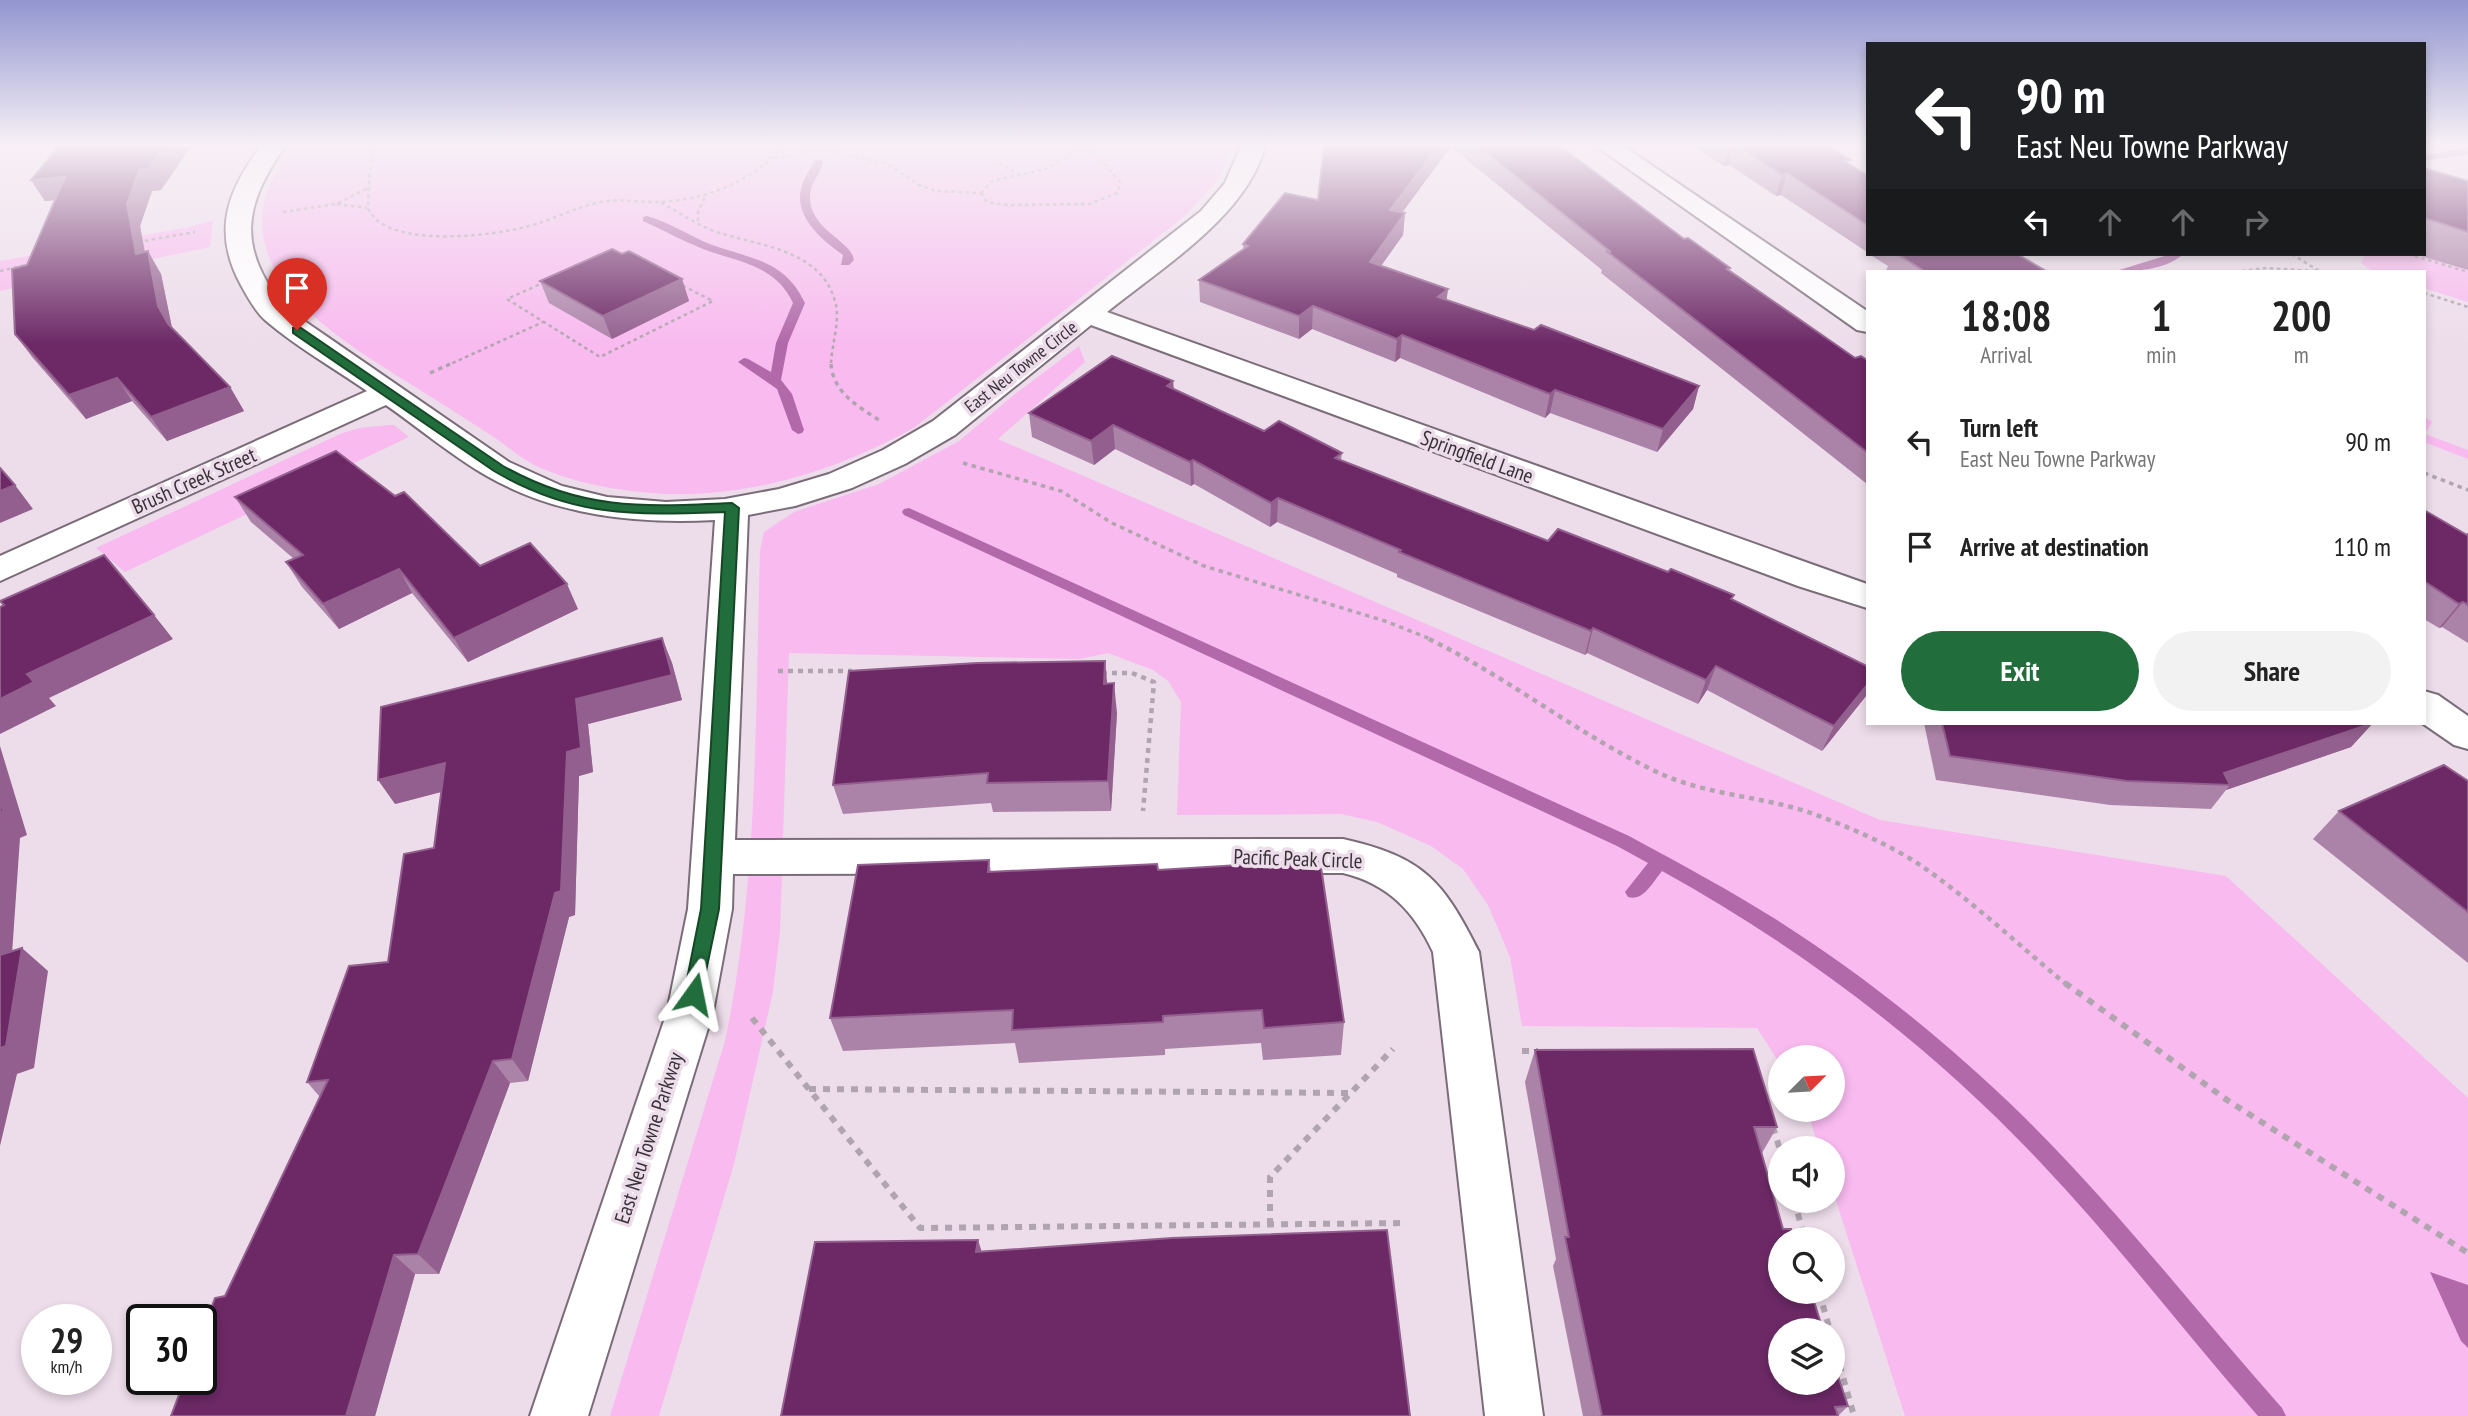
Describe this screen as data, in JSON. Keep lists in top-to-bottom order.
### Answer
{
  "streets": {
    "street": [
      "East Neu Towne Circle",
      "Springfield Lane",
      "Brush Creek Street",
      "Pacific Peak Circle",
      "East Neu Towne Parkway"
    ]
  },
  "crossings": [
    ["East Neu Towne Circle", "Springfield Lane"],
    ["East Neu Towne Circle", "East Neu Towne Parkway"],
    ["Pacific Peak Circle", "East Neu Towne Parkway"]
  ],
  "north": "top right",
  "page": {
    "turn": ["90 m", "East Neu Towne Parkway"],
    "eta": [
      "18:08",
      "Arrival",
      "1",
      "min",
      "200",
      "m"
    ],
    "list": [
      {
        "name": "Turn left",
        "note": "East Neu Towne Parkway",
        "value": "90 m"
      },
      {
        "name": "Arrive at destination",
        "value": "110 m"
      }
    ],
    "buttons": ["Exit", "Share"],
    "speed": "29 km/h",
    "limit": "30"
  }
}
